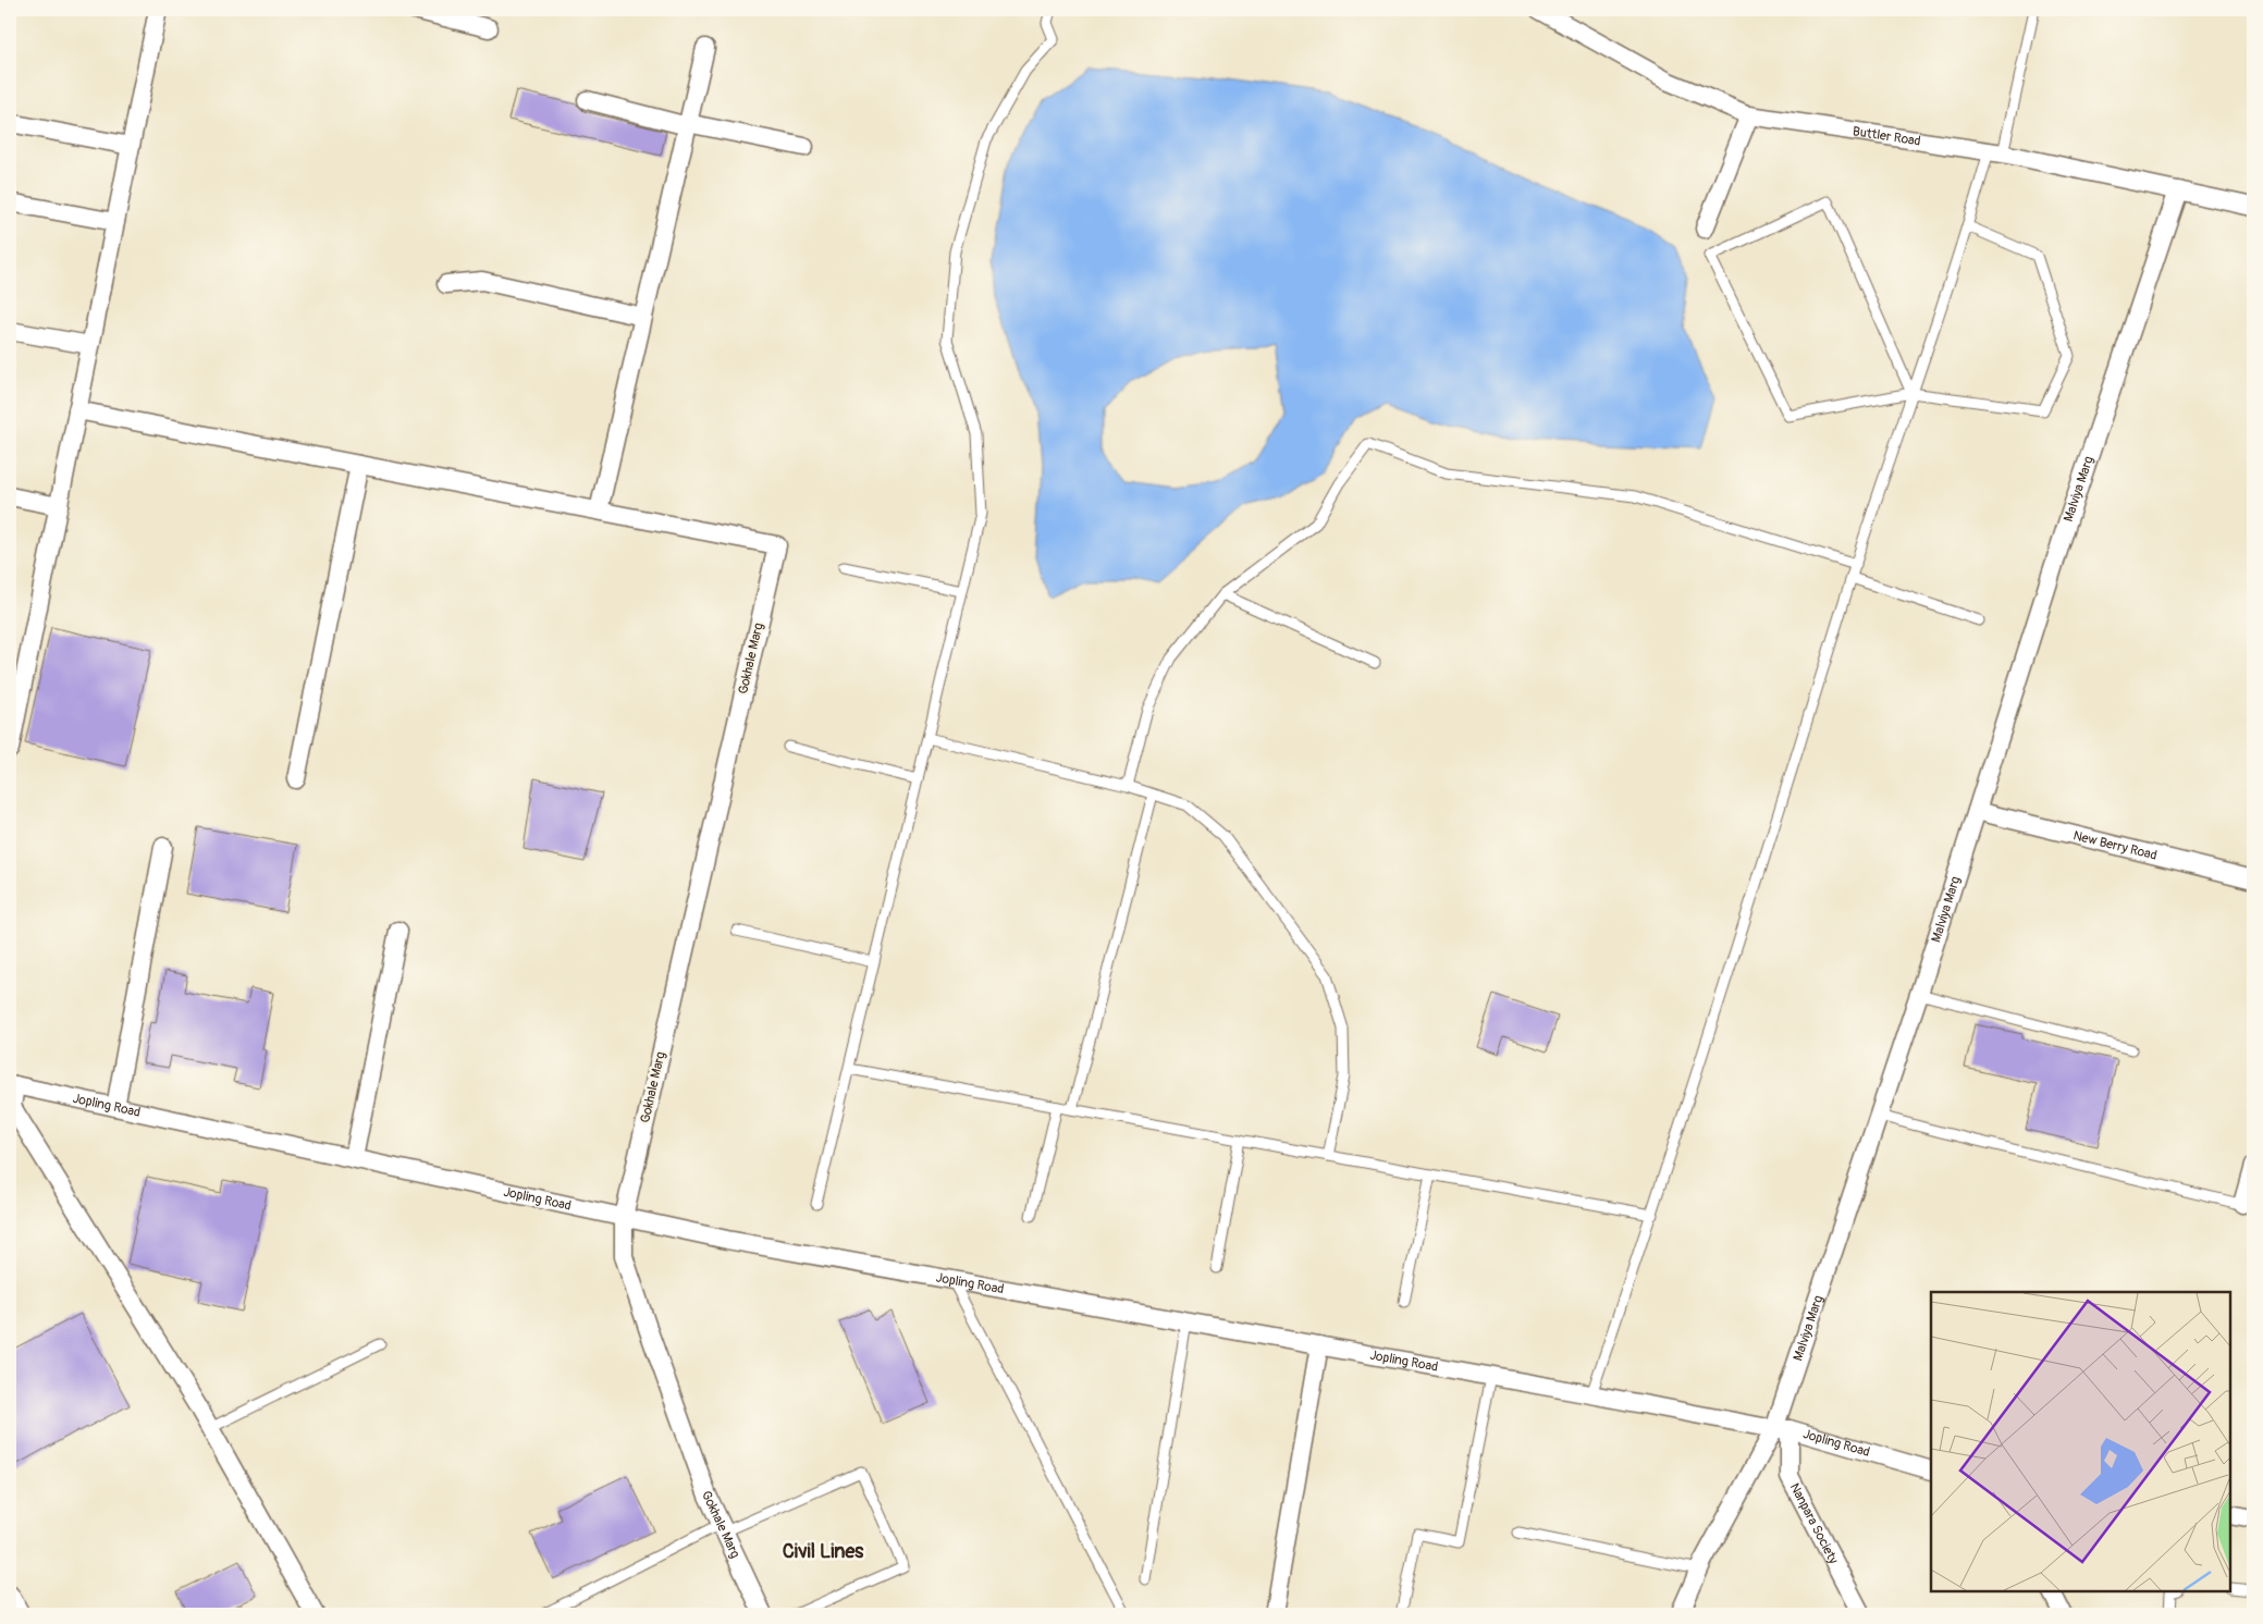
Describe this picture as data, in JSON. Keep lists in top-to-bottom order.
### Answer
{
  "streets": {
    "street": [
      "Buttler Road",
      "Malviya Marg",
      "Gokhale Marg",
      "New Berry Road",
      "Jopling Road",
      "Nanpara Society"
    ]
  },
  "crossings": [
    ["Buttler Road", "Malviya Marg"],
    ["Malviya Marg", "New Berry Road"],
    ["Malviya Marg", "Jopling Road"],
    ["Malviya Marg", "Nanpara Society"],
    ["Gokhale Marg", "Jopling Road"],
    ["Jopling Road", "Nanpara Society"]
  ],
  "districts": ["Civil Lines"]
}
